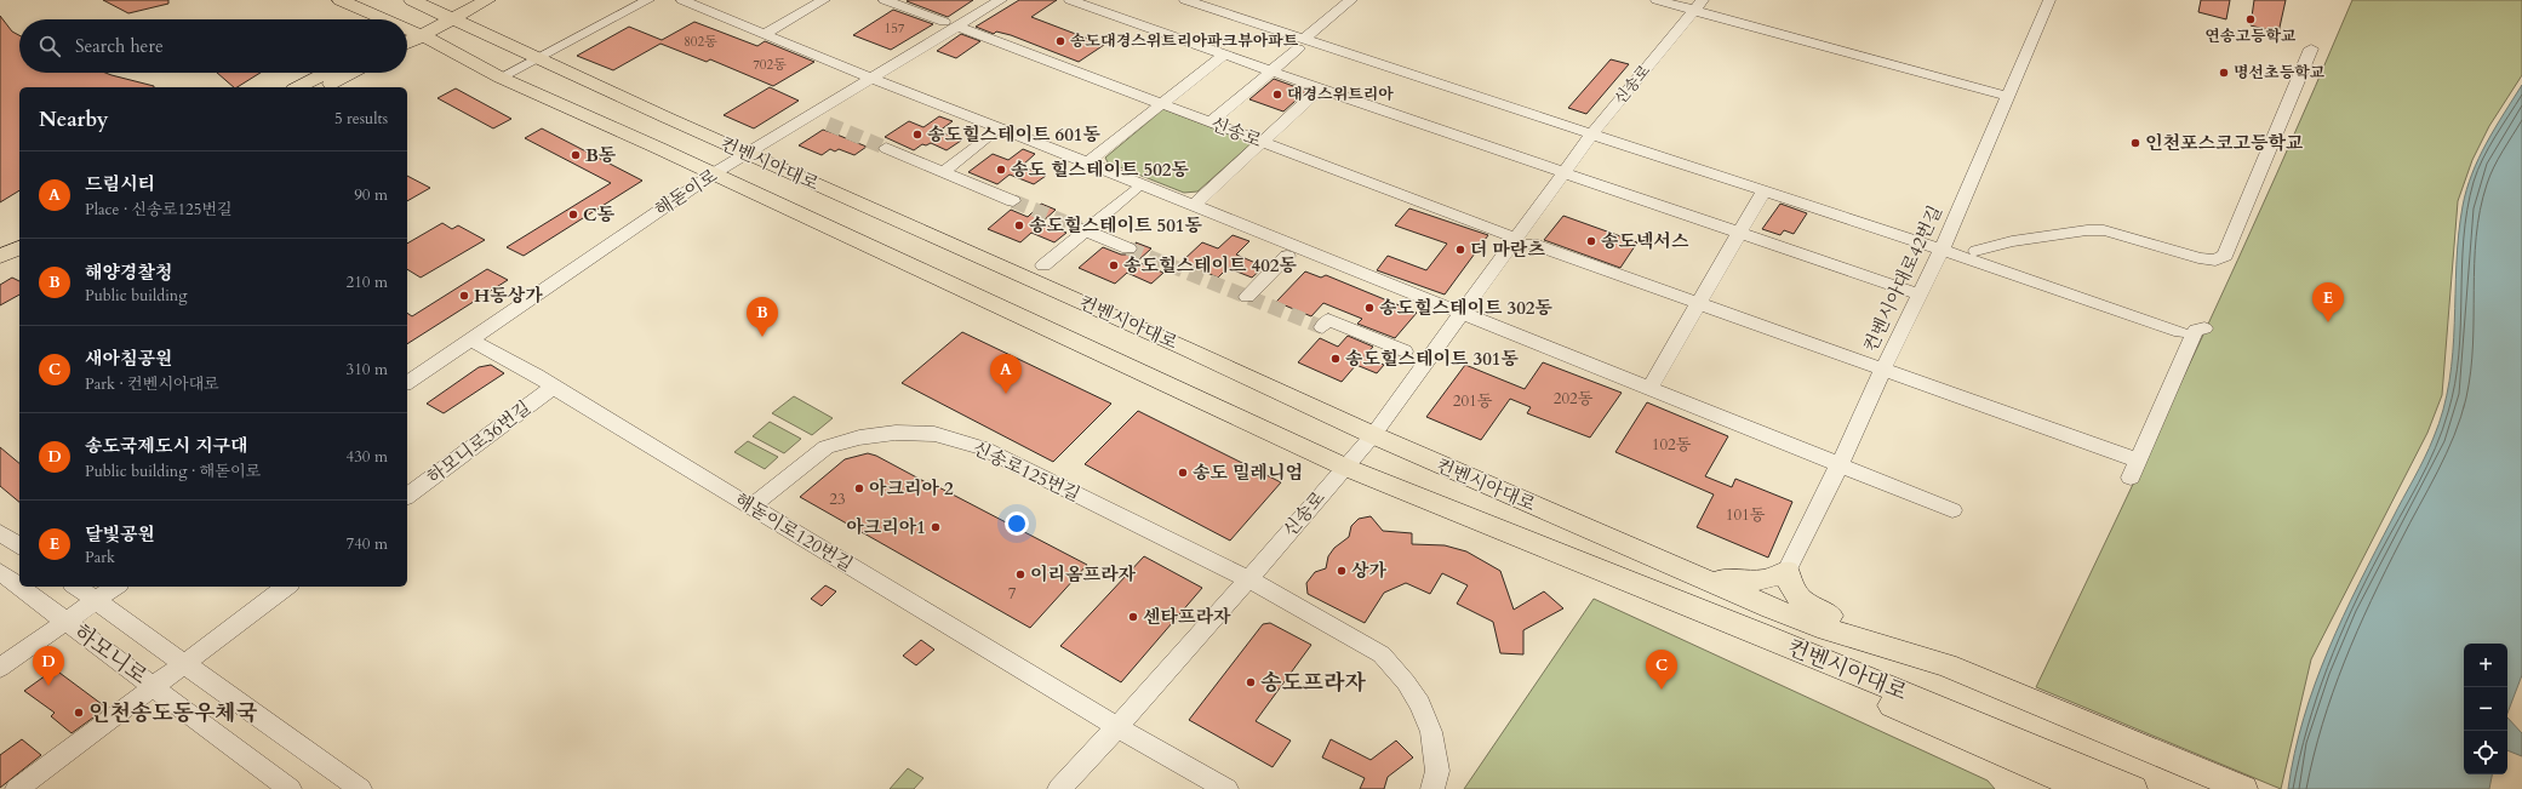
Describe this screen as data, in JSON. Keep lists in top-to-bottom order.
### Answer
{
  "streets": {
    "main road": ["컨벤시아대로"],
    "street": [
      "신송로",
      "해돋이로",
      "컨벤시아대로42번길",
      "하모니로36번길",
      "신송로125번길",
      "해돋이로120번길",
      "하모니로"
    ]
  },
  "crossings": [
    ["신송로", "컨벤시아대로"],
    ["신송로", "해돋이로"],
    ["신송로", "신송로125번길"],
    ["신송로", "해돋이로120번길"],
    ["컨벤시아대로", "해돋이로"],
    ["해돋이로", "해돋이로120번길"],
    ["하모니로36번길", "해돋이로120번길"],
    ["신송로125번길", "해돋이로120번길"]
  ],
  "places": [
    "연송고등학교",
    "송도대경스위트리아파크뷰아파트",
    "명선초등학교",
    "대경스위트리아",
    "송도힐스테이트 601동",
    "인천포스코고등학교",
    "B동",
    "송도 힐스테이트 502동",
    "C동",
    "송도힐스테이트 501동",
    "송도넥서스",
    "더 마란츠",
    "송도힐스테이트 402동",
    "H동상가",
    "송도힐스테이트 302동",
    "송도힐스테이트 301동",
    "송도 밀레니엄",
    "아크리아 2",
    "아크리아1",
    "상가",
    "이리옴프라자",
    "센타프라자",
    "송도프라자",
    "인천송도동우체국"
  ],
  "house_numbers": [
    "157",
    "802동",
    "702동",
    "202동",
    "201동",
    "102동",
    "23",
    "101동",
    "7"
  ],
  "page": {
    "search": "Search here",
    "heading": ["Nearby", "5 results"],
    "list": [
      {
        "mark": "A",
        "name": "드림시티",
        "note": "Place · 신송로125번길",
        "value": "90 m"
      },
      {
        "mark": "B",
        "name": "해양경찰청",
        "note": "Public building",
        "value": "210 m"
      },
      {
        "mark": "C",
        "name": "새아침공원",
        "note": "Park · 컨벤시아대로",
        "value": "310 m"
      },
      {
        "mark": "D",
        "name": "송도국제도시 지구대",
        "note": "Public building · 해돋이로",
        "value": "430 m"
      },
      {
        "mark": "E",
        "name": "달빛공원",
        "note": "Park",
        "value": "740 m"
      }
    ],
    "pins": [
      "E",
      "B",
      "A",
      "D",
      "C"
    ],
    "map_buttons": ["+", "−"]
  }
}
